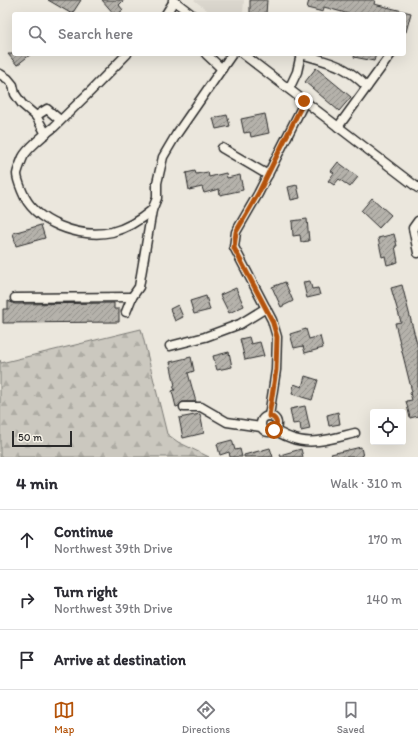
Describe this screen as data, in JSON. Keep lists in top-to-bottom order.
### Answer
{
  "scale_bar": "50 m",
  "page": {
    "search": "Search here",
    "scale": "50 m",
    "heading": ["4 min", "Walk · 310 m"],
    "list": [
      ["Continue", "Northwest 39th Drive", "170 m"],
      ["Turn right", "Northwest 39th Drive", "140 m"],
      "Arrive at destination"
    ],
    "nav": ["Map", "Directions", "Saved"]
  }
}
